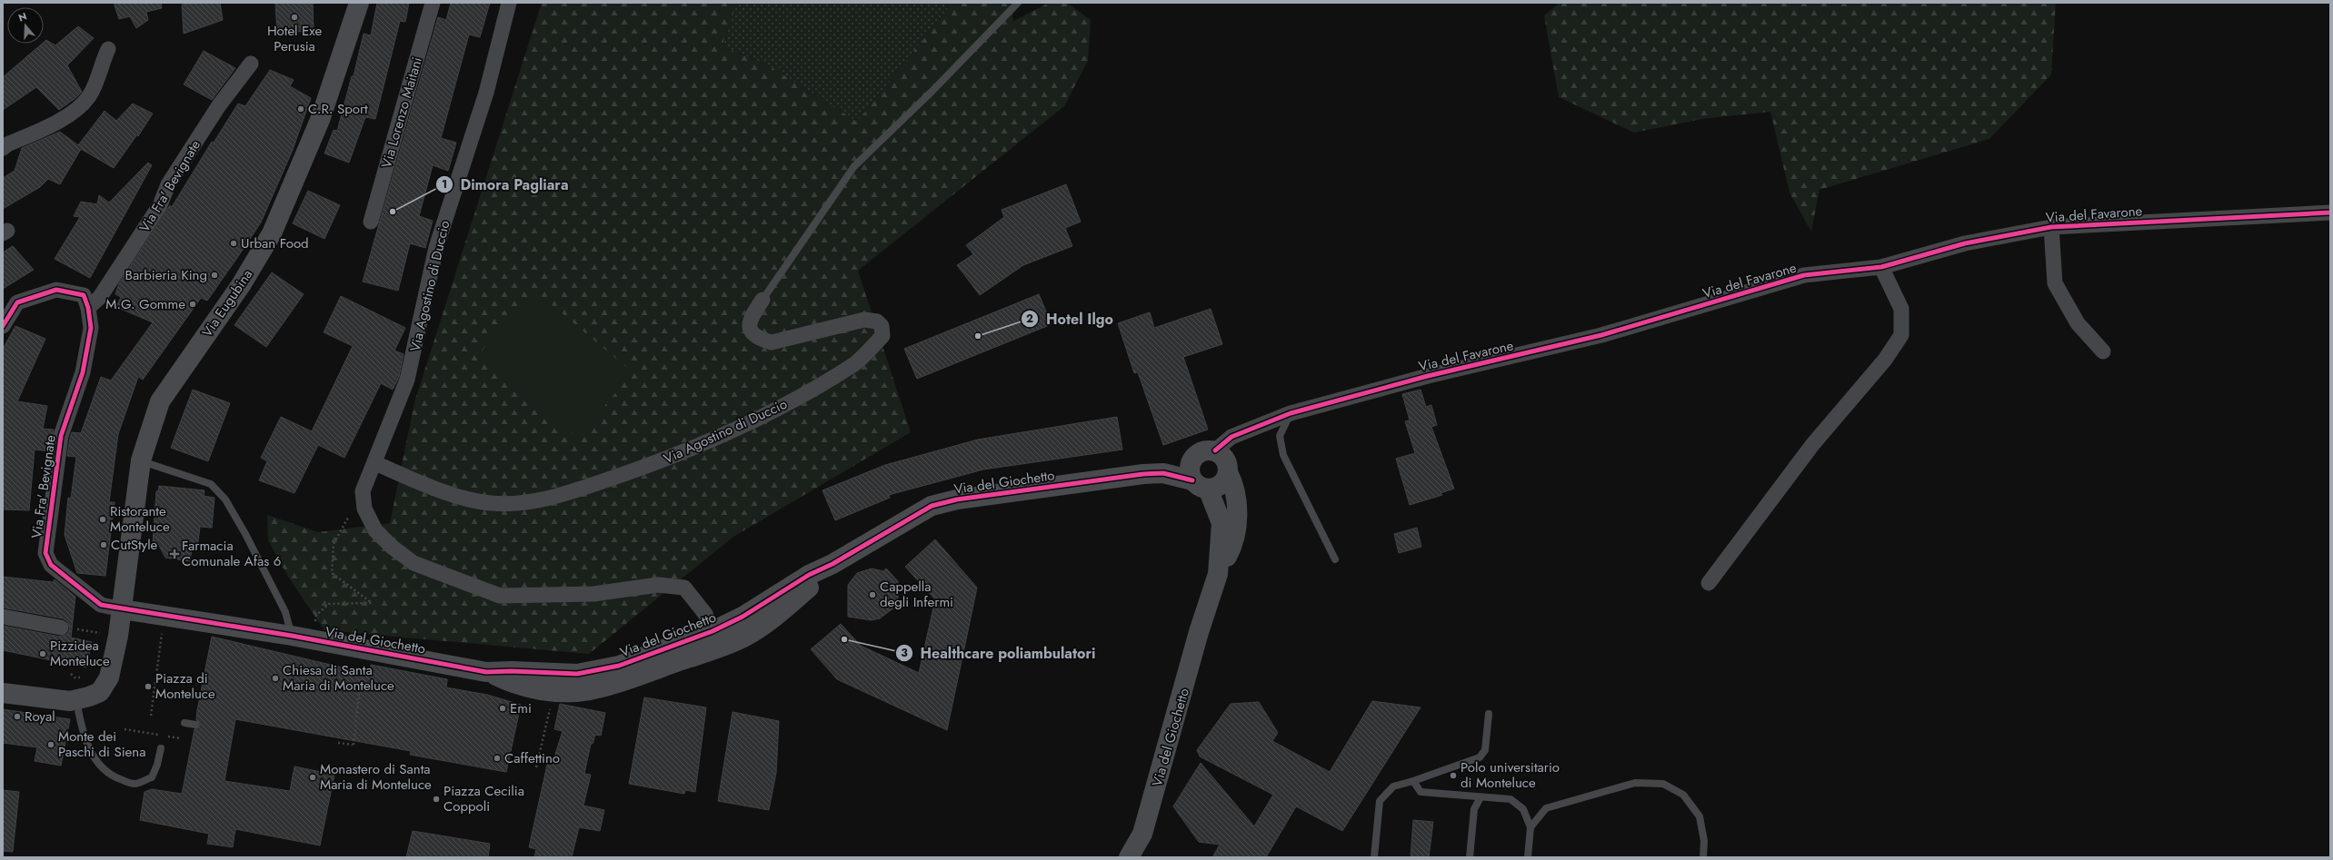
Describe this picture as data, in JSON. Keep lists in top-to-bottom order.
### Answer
{
  "streets": {
    "street": [
      "Via Lorenzo Maitani",
      "Via Fra' Bevignate",
      "Via del Favarone",
      "Via Agostino di Duccio",
      "Via Eugubina",
      "Via del Giochetto"
    ]
  },
  "crossings": [
    ["Via Fra' Bevignate", "Via Eugubina"],
    ["Via Fra' Bevignate", "Via del Giochetto"],
    ["Via del Favarone", "Via del Giochetto"],
    ["Via Eugubina", "Via del Giochetto"]
  ],
  "places": {
    "other": [
      "Hotel Exe Perusia",
      "C.R. Sport",
      "Dimora Pagliara",
      "Urban Food",
      "Barbieria King",
      "M.G. Gomme",
      "Hotel Ilgo",
      "Ristorante Monteluce",
      "CutStyle",
      "Cappella degli Infermi",
      "Healthcare poliambulatori",
      "Pizzidea Monteluce",
      "Chiesa di Santa Maria di Monteluce",
      "Piazza di Monteluce",
      "Emi",
      "Royal",
      "Monte dei Paschi di Siena",
      "Caffettino",
      "Polo universitario di Monteluce",
      "Monastero di Santa Maria di Monteluce",
      "Piazza Cecilia Coppoli"
    ],
    "health": ["Farmacia Comunale Afas 6"]
  },
  "north": "top"
}
